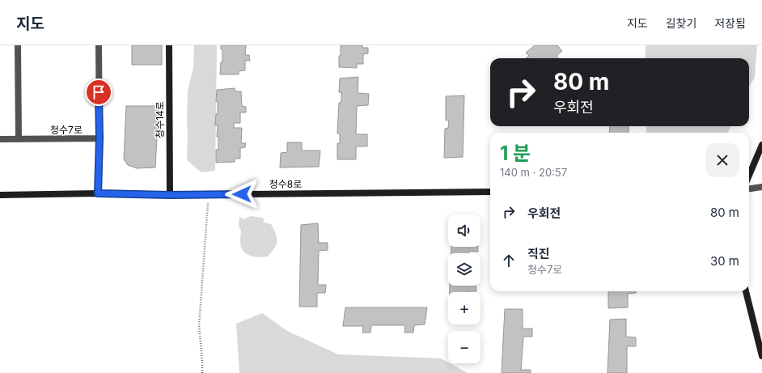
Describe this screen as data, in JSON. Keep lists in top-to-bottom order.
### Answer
{
  "streets": {
    "street": ["청수14로", "청수7로", "청수8로"]
  },
  "crossings": [
    ["청수14로", "청수8로"]
  ],
  "page": {
    "header": "지도",
    "nav": ["지도", "길찾기", "저장됨"],
    "turn": ["80 m", "우회전"],
    "heading": ["1 분", "140 m · 20:57"],
    "list": [
      {
        "name": "우회전",
        "value": "80 m"
      },
      {
        "name": "직진",
        "note": "청수7로",
        "value": "30 m"
      }
    ],
    "map_buttons": ["+", "−"]
  }
}
